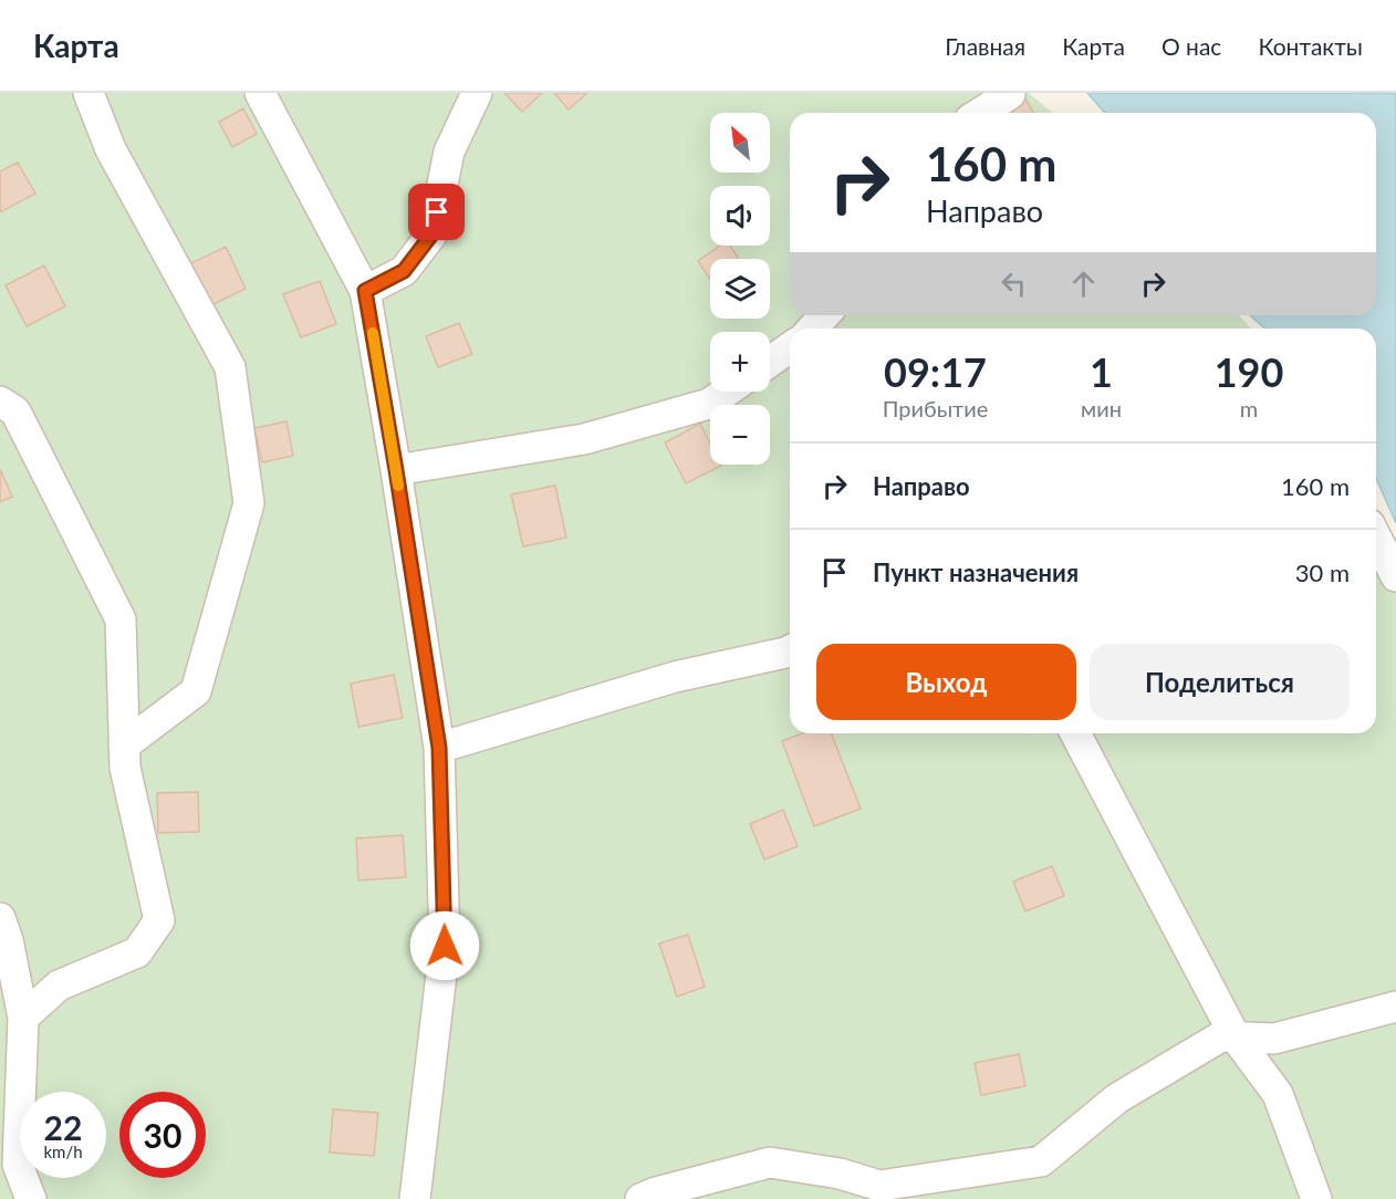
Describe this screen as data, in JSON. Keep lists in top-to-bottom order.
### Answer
{
  "north": "top left",
  "page": {
    "header": "Карта",
    "nav": [
      "Главная",
      "Карта",
      "О нас",
      "Контакты"
    ],
    "map_buttons": ["+", "−"],
    "turn": ["160 m", "Направо"],
    "eta": [
      "09:17",
      "Прибытие",
      "1",
      "мин",
      "190",
      "m"
    ],
    "list": [
      {
        "name": "Направо",
        "value": "160 m"
      },
      {
        "name": "Пункт назначения",
        "value": "30 m"
      }
    ],
    "buttons": ["Выход", "Поделиться"],
    "speed": "22 km/h",
    "limit": "30"
  }
}
